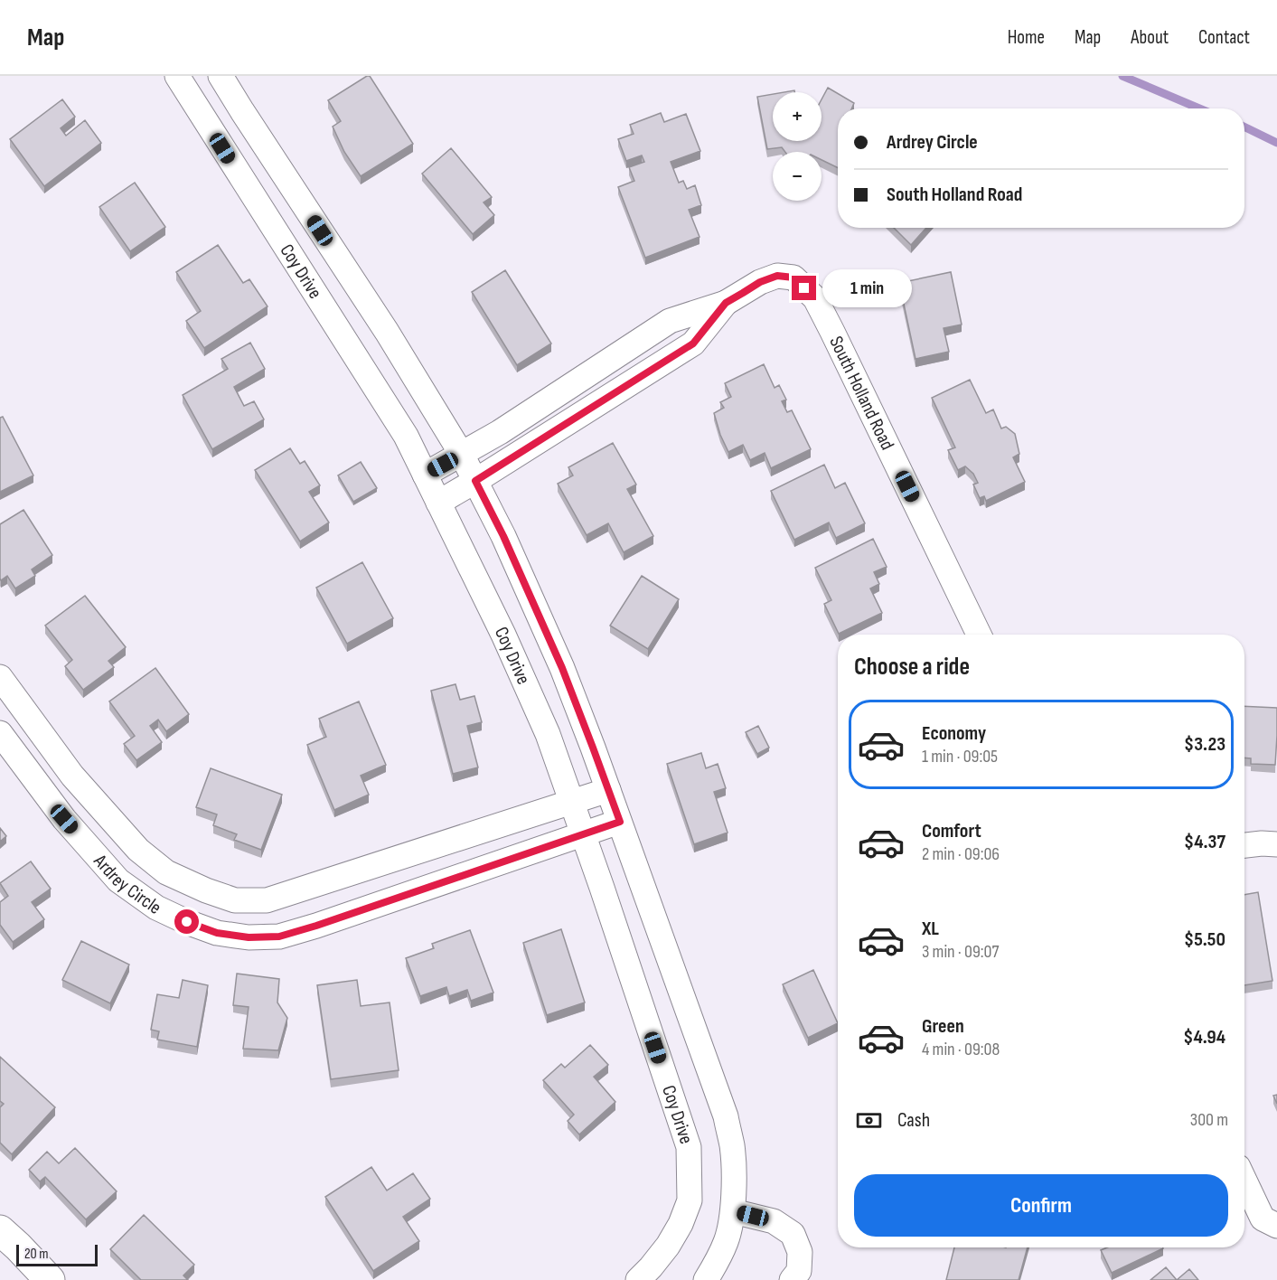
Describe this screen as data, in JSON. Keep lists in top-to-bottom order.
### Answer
{
  "streets": {
    "street": ["Coy Drive", "South Holland Road", "Ardrey Circle"]
  },
  "crossings": [
    ["Coy Drive", "South Holland Road"],
    ["Coy Drive", "Ardrey Circle"]
  ],
  "scale_bar": "20 m",
  "page": {
    "header": "Map",
    "nav": [
      "Home",
      "Map",
      "About",
      "Contact"
    ],
    "map_buttons": ["+", "−"],
    "banner": ["Ardrey Circle", "South Holland Road"],
    "bubble": "1 min",
    "heading": "Choose a ride",
    "list": [
      {
        "name": "Economy",
        "note": "1 min · 09:05",
        "value": "$3.23"
      },
      {
        "name": "Comfort",
        "note": "2 min · 09:06",
        "value": "$4.37"
      },
      {
        "name": "XL",
        "note": "3 min · 09:07",
        "value": "$5.50"
      },
      {
        "name": "Green",
        "note": "4 min · 09:08",
        "value": "$4.94"
      }
    ],
    "pay": ["Cash", "300 m"],
    "buttons": "Confirm",
    "scale": "20 m"
  }
}
